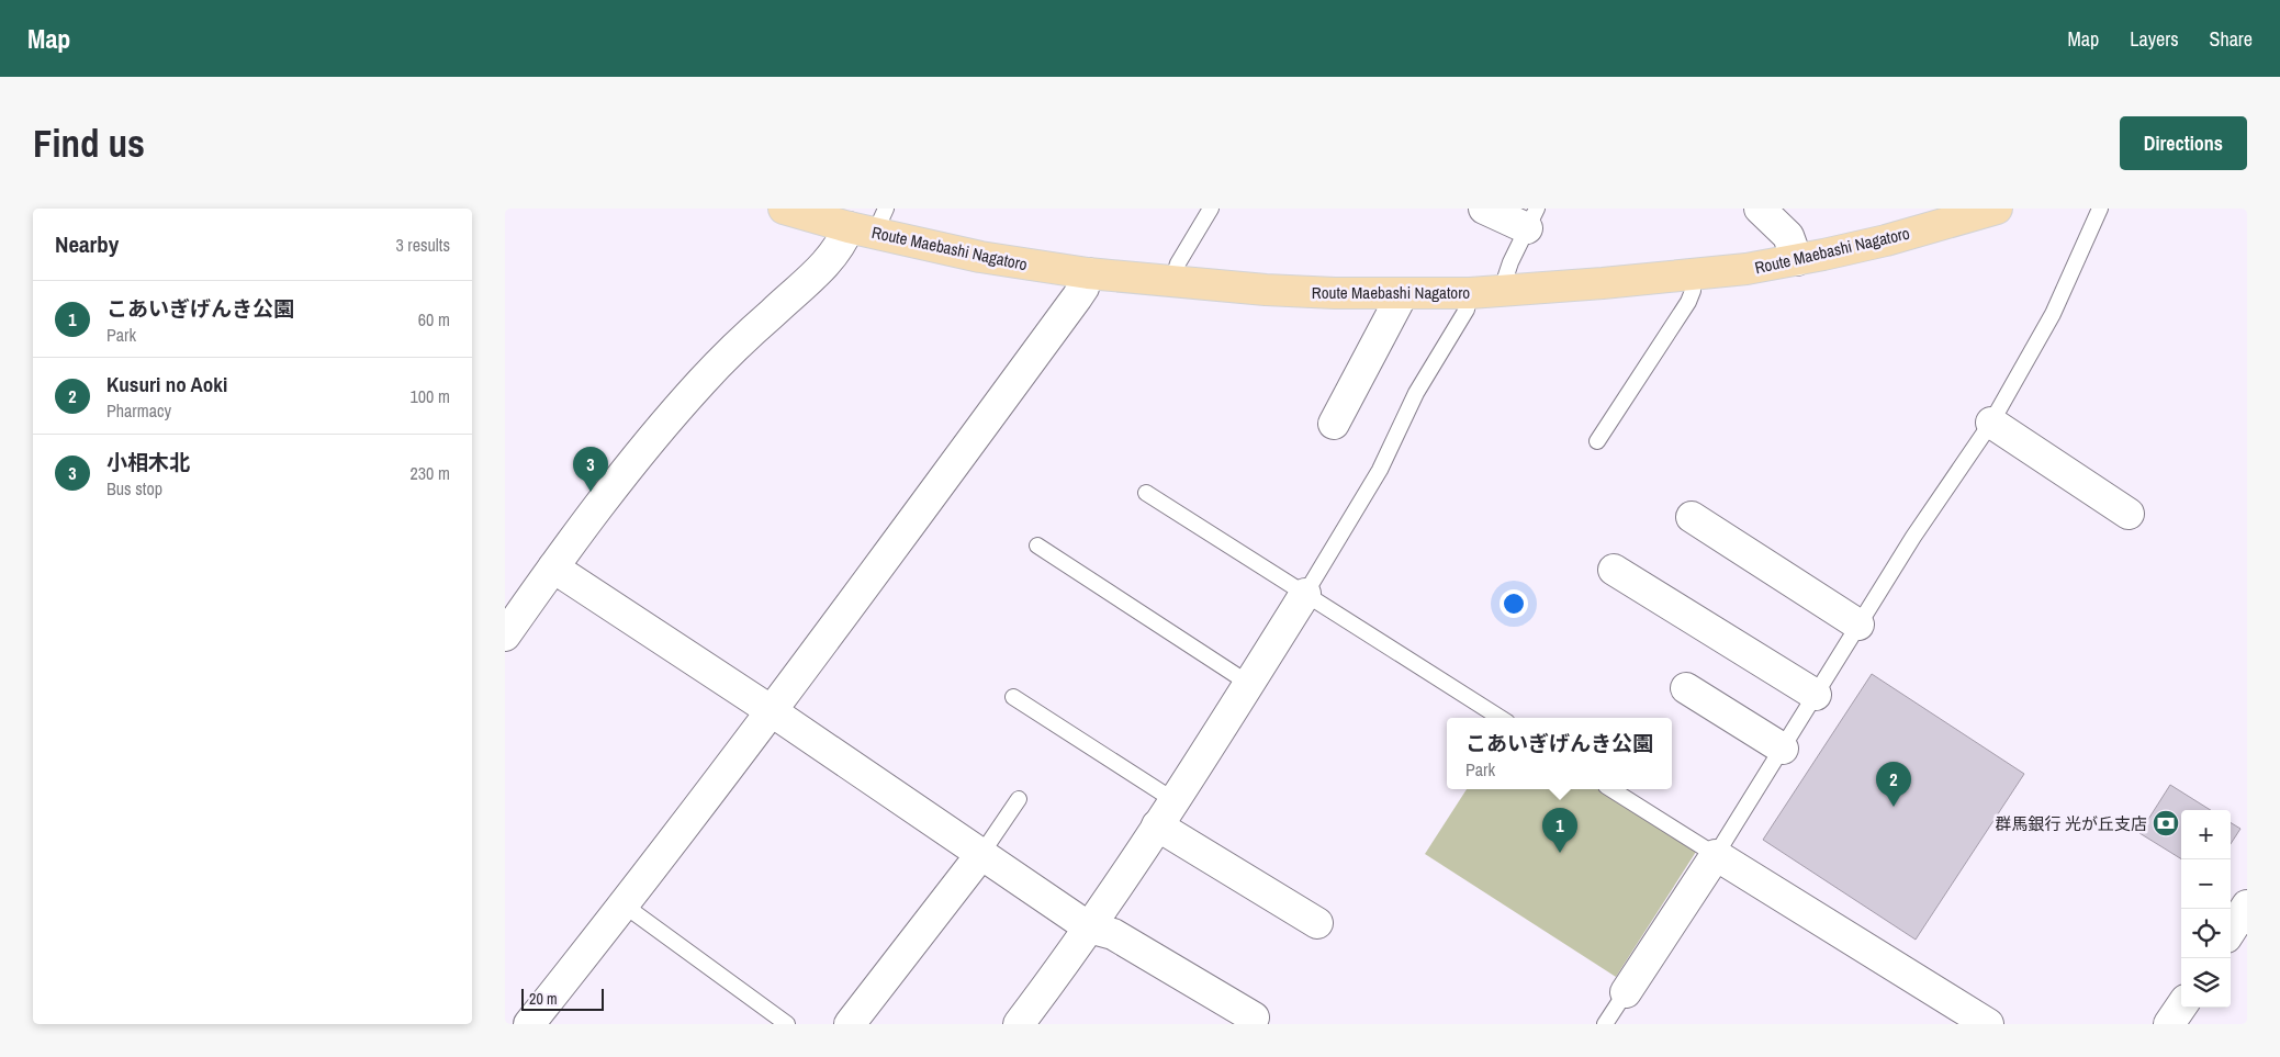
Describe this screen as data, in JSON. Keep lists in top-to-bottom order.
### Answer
{
  "streets": {
    "main road": ["Route Maebashi Nagatoro"]
  },
  "places": {
    "bank": ["群馬銀行 光が丘支店"]
  },
  "scale_bar": "20 m",
  "page": {
    "header": "Map",
    "nav": ["Map", "Layers", "Share"],
    "buttons": "Directions",
    "title": "Find us",
    "heading": ["Nearby", "3 results"],
    "list": [
      {
        "mark": "1",
        "name": "こあいぎげんき公園",
        "note": "Park",
        "value": "60 m"
      },
      {
        "mark": "2",
        "name": "Kusuri no Aoki",
        "note": "Pharmacy",
        "value": "100 m"
      },
      {
        "mark": "3",
        "name": "小相木北",
        "note": "Bus stop",
        "value": "230 m"
      }
    ],
    "pins": ["3", "2", "1"],
    "popup": ["こあいぎげんき公園", "Park"],
    "map_buttons": ["+", "−"],
    "scale": "20 m"
  }
}
